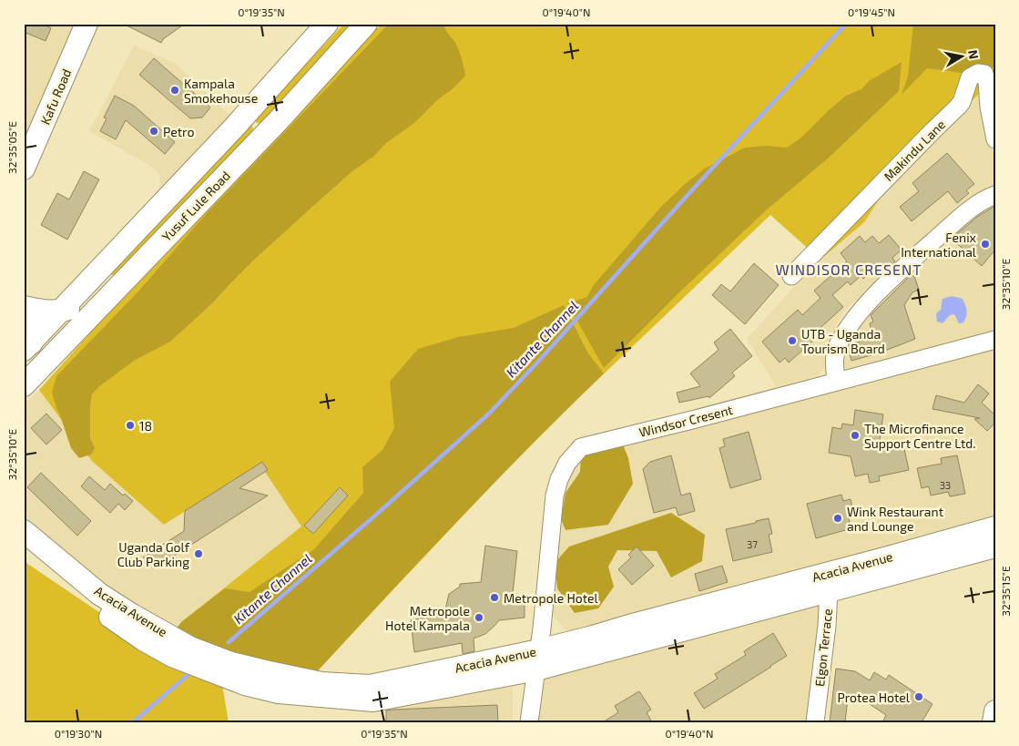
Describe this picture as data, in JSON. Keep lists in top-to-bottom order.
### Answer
{
  "streets": {
    "main road": ["Kafu Road", "Yusuf Lule Road", "Acacia Avenue"],
    "street": ["Makindu Lane", "Windsor Cresent", "Elgon Terrace"]
  },
  "crossings": [
    ["Windsor Cresent", "Acacia Avenue"],
    ["Acacia Avenue", "Elgon Terrace"]
  ],
  "districts": ["WINDISOR CRESENT"],
  "water": ["Kitante Channel"],
  "places": [
    "Kampala Smokehouse",
    "Petro",
    "Fenix International",
    "UTB - Uganda Tourism Board",
    "18",
    "The Microfinance Support Centre Ltd.",
    "Wink Restaurant and Lounge",
    "Uganda Golf Club Parking",
    "Metropole Hotel",
    "Metropole Hotel Kampala",
    "Protea Hotel"
  ],
  "house_numbers": ["33", "37"],
  "north": "right",
  "coordinates": [
    "0°19'35\"N",
    "0°19'40\"N",
    "0°19'45\"N",
    "32°35'05\"E",
    "32°35'10\"E",
    "32°35'15\"E",
    "0°19'30\"N"
  ]
}
